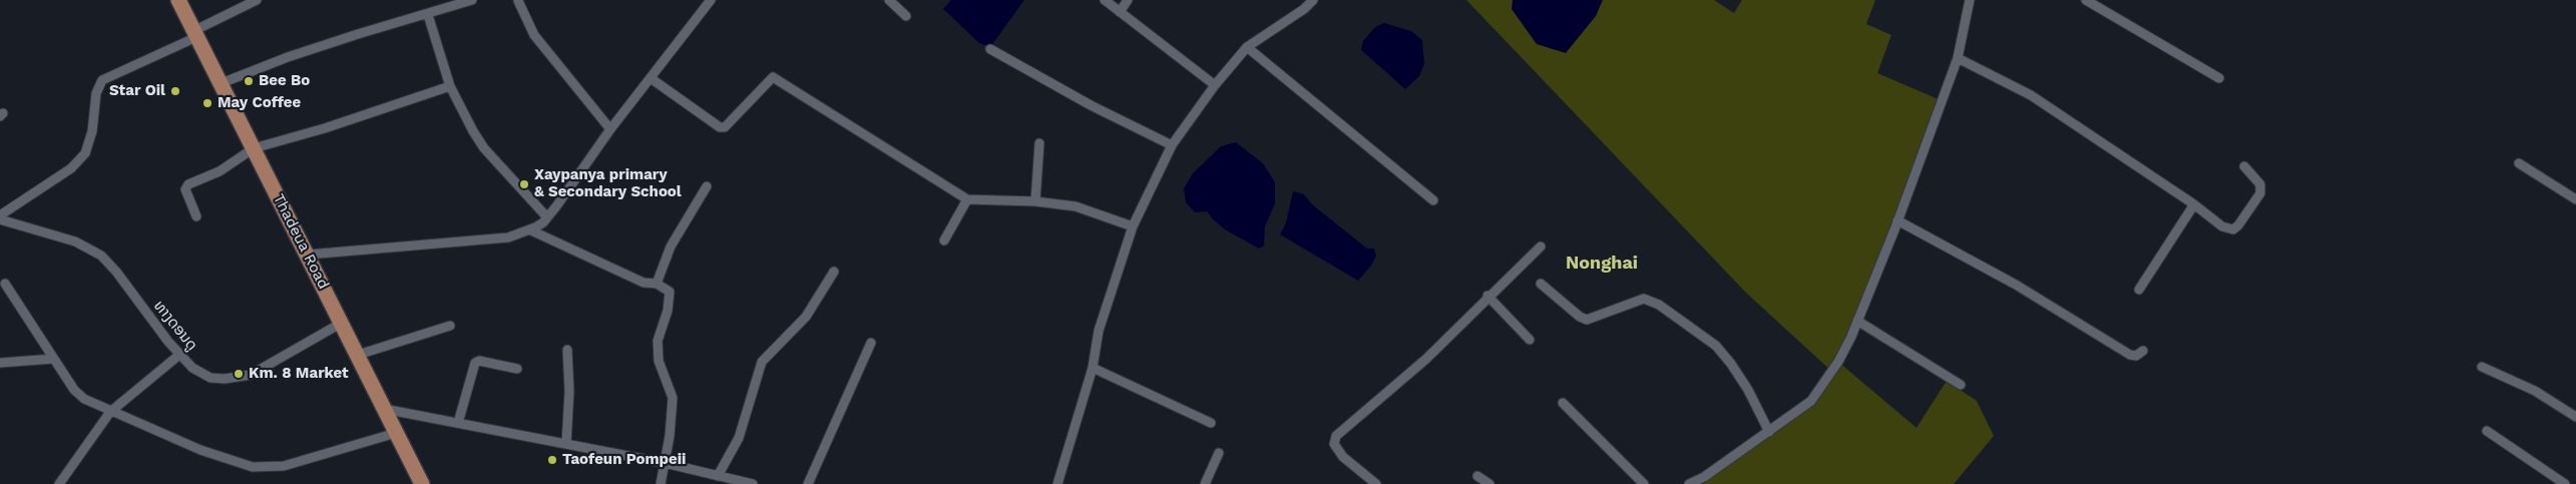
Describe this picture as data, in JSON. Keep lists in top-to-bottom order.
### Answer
{
  "streets": {
    "main road": ["Thadeua Road"],
    "street": ["ທາງດອນດູ"]
  },
  "crossings": [
    ["Thadeua Road", "ທາງດອນດູ"]
  ],
  "districts": ["Nonghai"],
  "places": [
    "Bee Bo",
    "Star Oil",
    "May Coffee",
    "Xaypanya primary & Secondary School",
    "Km. 8 Market",
    "Taofeun Pompeii"
  ]
}
